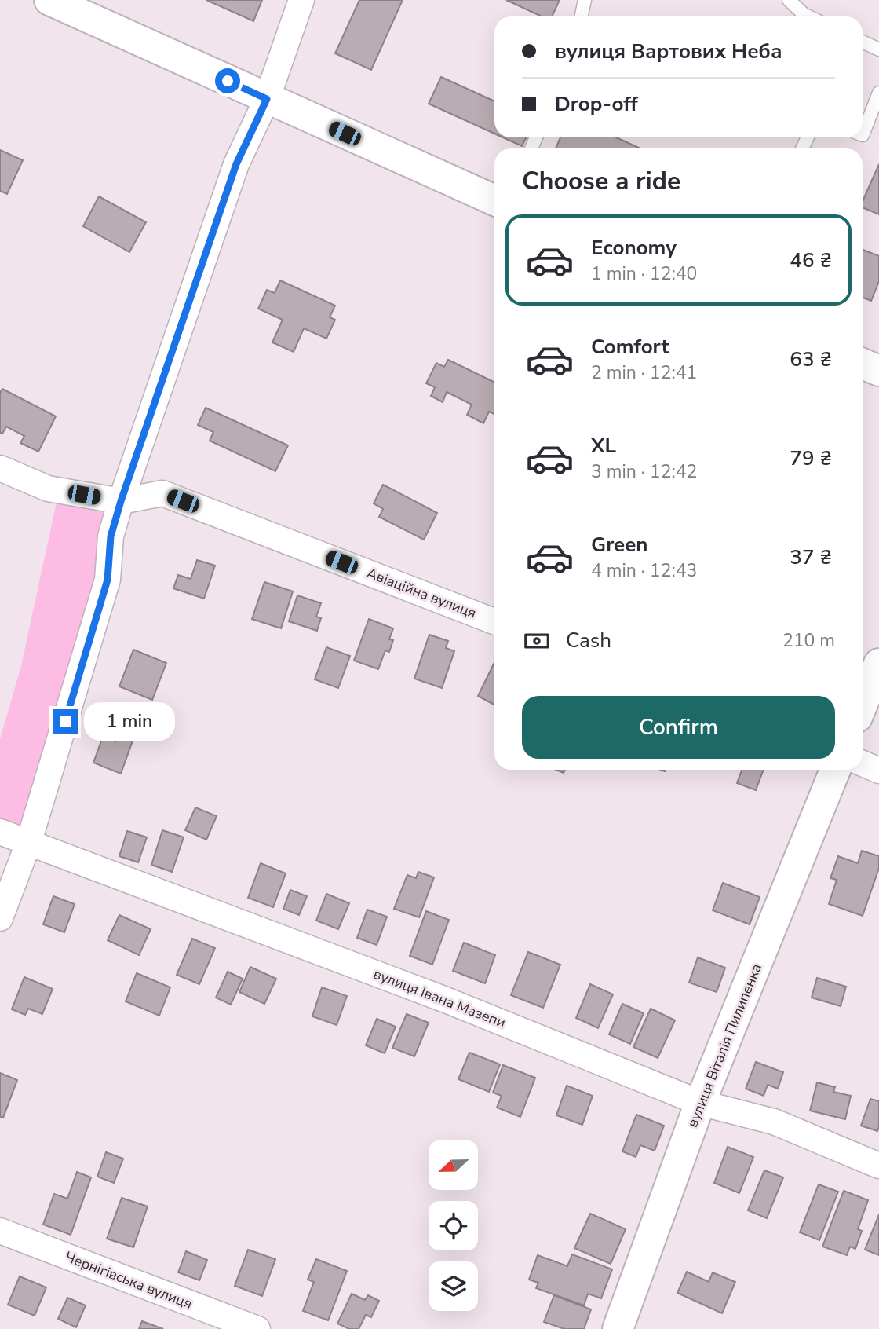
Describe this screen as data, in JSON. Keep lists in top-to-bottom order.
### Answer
{
  "streets": {
    "street": [
      "Авіаційна вулиця",
      "вулиця Івана Мазепи",
      "вулиця Віталія Пилипенка",
      "Чернігівська вулиця"
    ]
  },
  "crossings": [
    ["вулиця Івана Мазепи", "вулиця Віталія Пилипенка"]
  ],
  "north": "left",
  "page": {
    "banner": ["вулиця Вартових Неба", "Drop-off"],
    "heading": "Choose a ride",
    "list": [
      {
        "name": "Economy",
        "note": "1 min · 12:40",
        "value": "46 ₴"
      },
      {
        "name": "Comfort",
        "note": "2 min · 12:41",
        "value": "63 ₴"
      },
      {
        "name": "XL",
        "note": "3 min · 12:42",
        "value": "79 ₴"
      },
      {
        "name": "Green",
        "note": "4 min · 12:43",
        "value": "37 ₴"
      }
    ],
    "pay": ["Cash", "210 m"],
    "buttons": "Confirm",
    "bubble": "1 min"
  }
}
